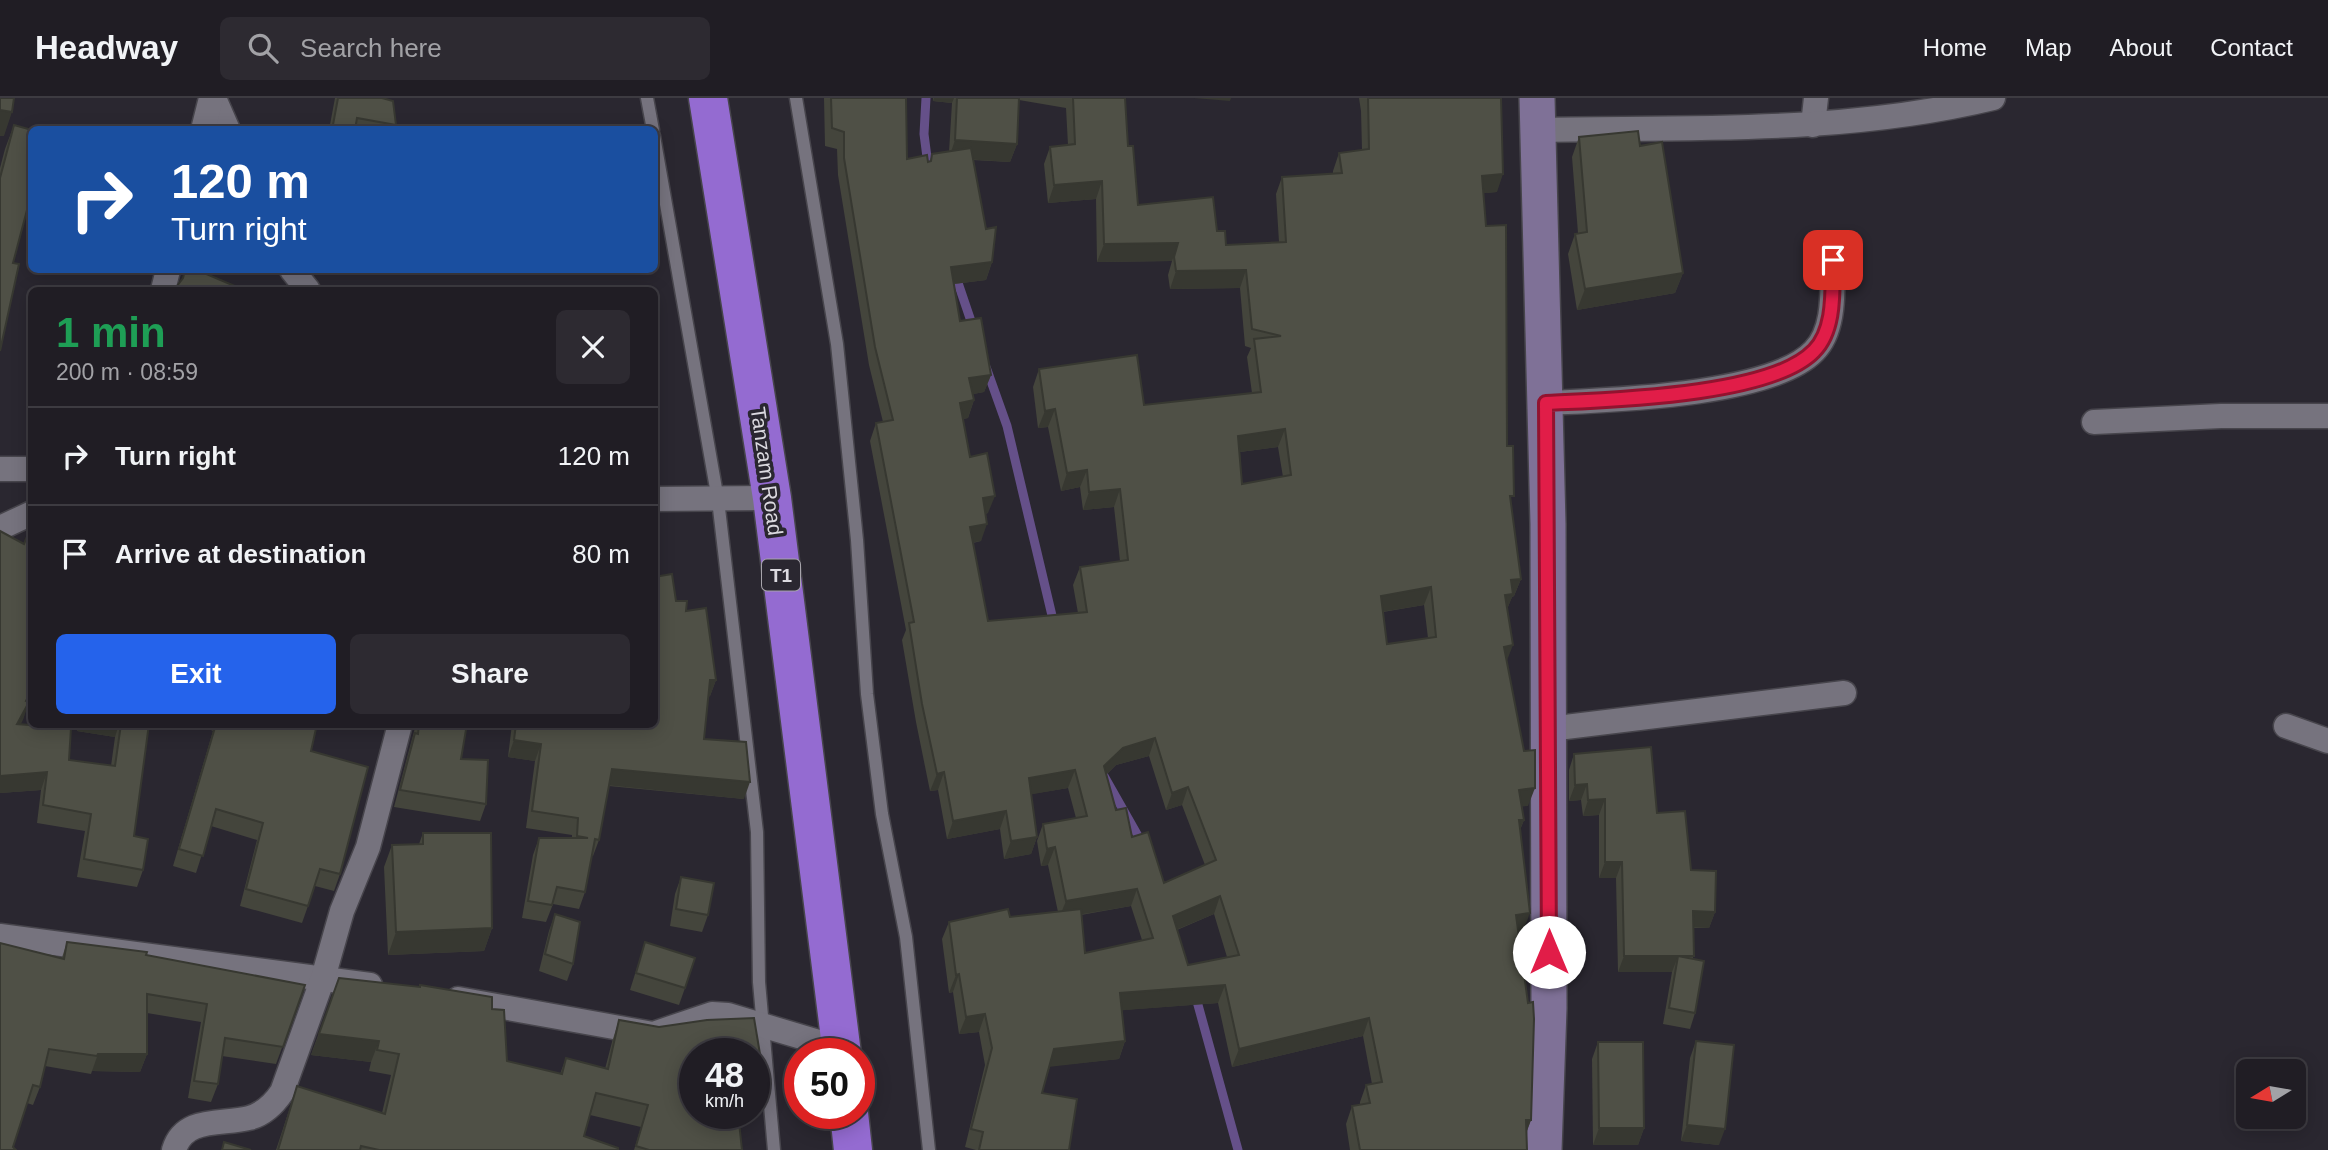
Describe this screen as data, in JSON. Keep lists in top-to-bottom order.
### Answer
{
  "streets": {
    "highway": ["Tanzam Road", "T1"]
  },
  "north": "left",
  "page": {
    "header": "Headway",
    "search": "Search here",
    "nav": [
      "Home",
      "Map",
      "About",
      "Contact"
    ],
    "turn": ["120 m", "Turn right"],
    "heading": ["1 min", "200 m · 08:59"],
    "list": [
      {
        "name": "Turn right",
        "value": "120 m"
      },
      {
        "name": "Arrive at destination",
        "value": "80 m"
      }
    ],
    "buttons": ["Exit", "Share"],
    "speed": "48 km/h",
    "limit": "50"
  }
}
